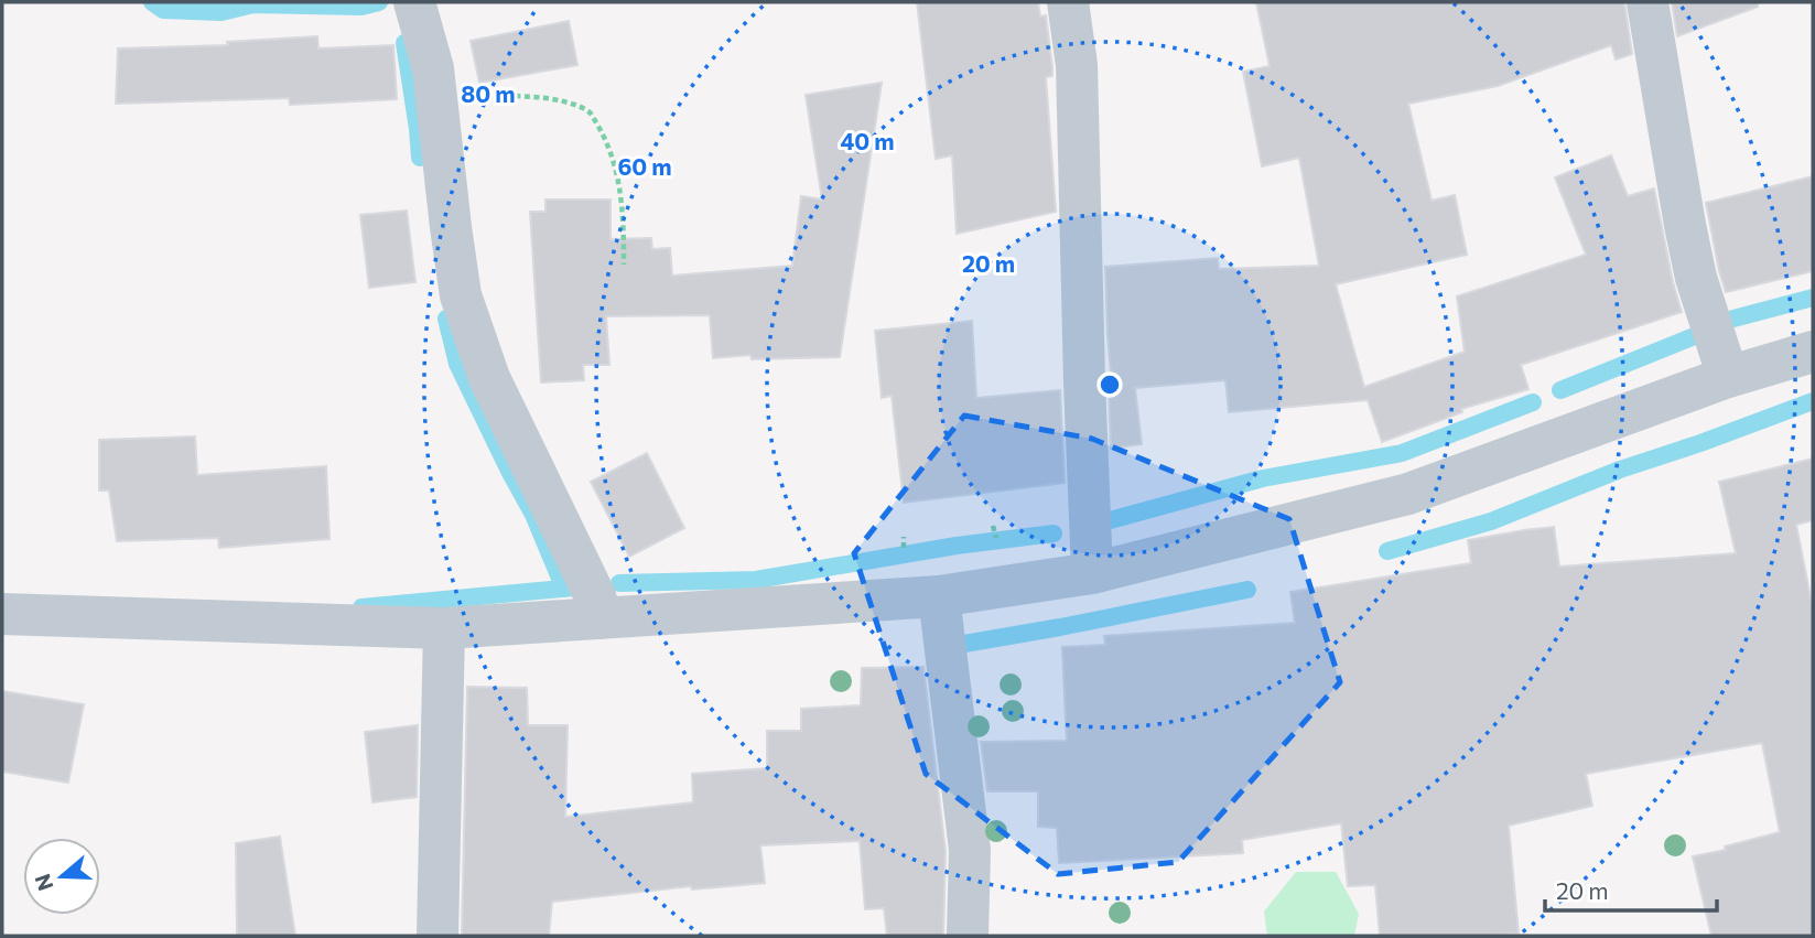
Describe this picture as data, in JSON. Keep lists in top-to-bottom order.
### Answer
{
  "scale_bar": "20 m",
  "north": "left",
  "rings": [
    "80 m",
    "40 m",
    "60 m",
    "20 m"
  ]
}
